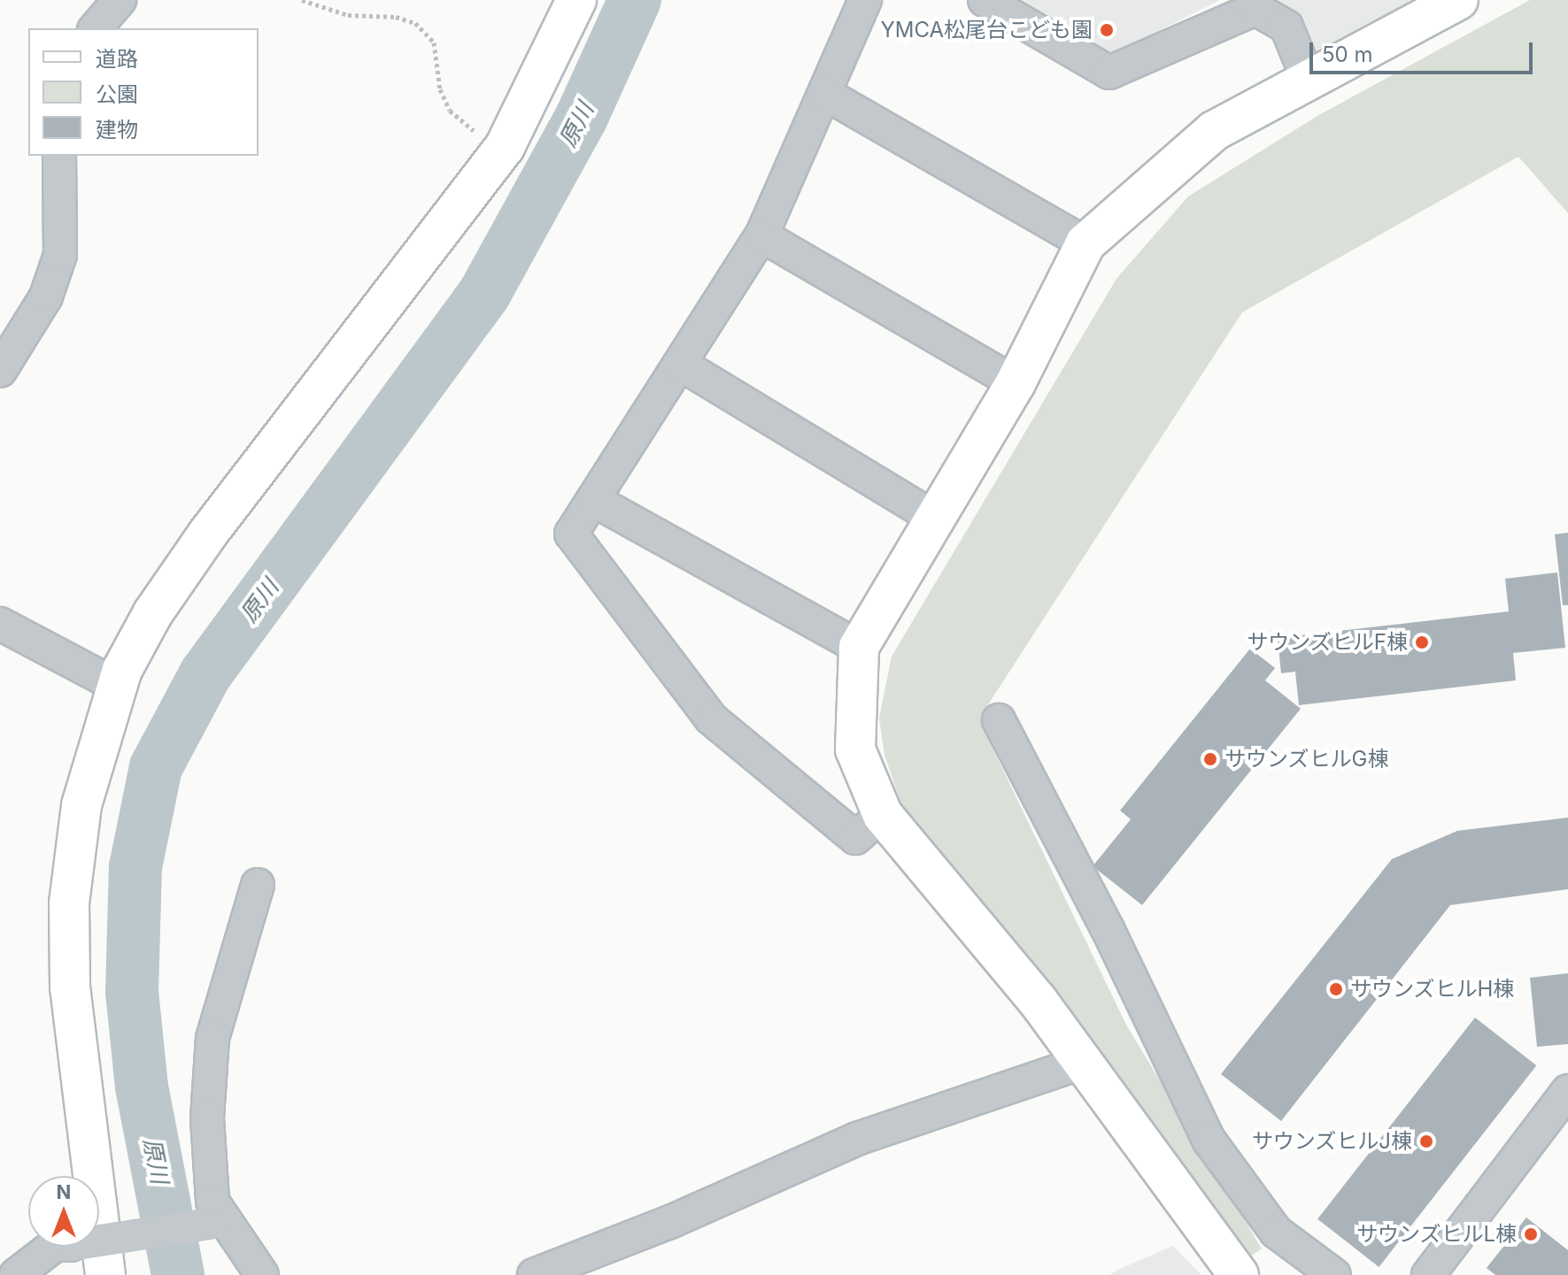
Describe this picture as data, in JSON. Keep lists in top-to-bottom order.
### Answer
{
  "water": ["原川"],
  "places": [
    "YMCA松尾台こども園",
    "サウンズヒルF棟",
    "サウンズヒルG棟",
    "サウンズヒルH棟",
    "サウンズヒルJ棟",
    "サウンズヒルL棟"
  ],
  "legend": ["道路", "公園", "建物"],
  "scale_bar": "50 m",
  "north": "top"
}
